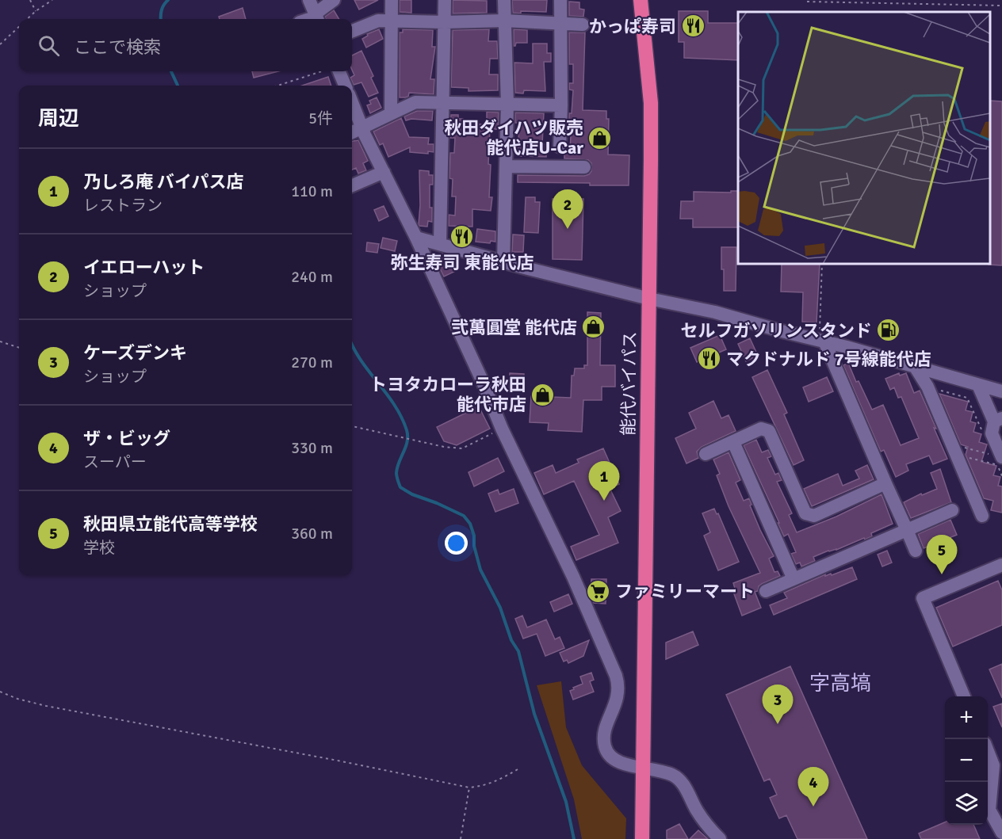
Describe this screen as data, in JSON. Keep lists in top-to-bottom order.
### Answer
{
  "streets": {
    "highway": ["能代バイパス"]
  },
  "districts": ["字高塙"],
  "places": {
    "restaurant": ["かっぱ寿司", "弥生寿司 東能代店", "マクドナルド 7号線能代店"],
    "shop": ["秋田ダイハツ販売 能代店U-Car", "弐萬圓堂 能代店", "トヨタカローラ秋田 能代市店"],
    "fuel station": ["セルフガソリンスタンド"],
    "supermarket": ["ファミリーマート"]
  },
  "page": {
    "search": "ここで検索",
    "heading": ["周辺", "5件"],
    "list": [
      {
        "mark": "1",
        "name": "乃しろ庵 バイパス店",
        "note": "レストラン",
        "value": "110 m"
      },
      {
        "mark": "2",
        "name": "イエローハット",
        "note": "ショップ",
        "value": "240 m"
      },
      {
        "mark": "3",
        "name": "ケーズデンキ",
        "note": "ショップ",
        "value": "270 m"
      },
      {
        "mark": "4",
        "name": "ザ・ビッグ",
        "note": "スーパー",
        "value": "330 m"
      },
      {
        "mark": "5",
        "name": "秋田県立能代高等学校",
        "note": "学校",
        "value": "360 m"
      }
    ],
    "pins": [
      "2",
      "1",
      "5",
      "3",
      "4"
    ],
    "map_buttons": ["+", "−"]
  }
}
